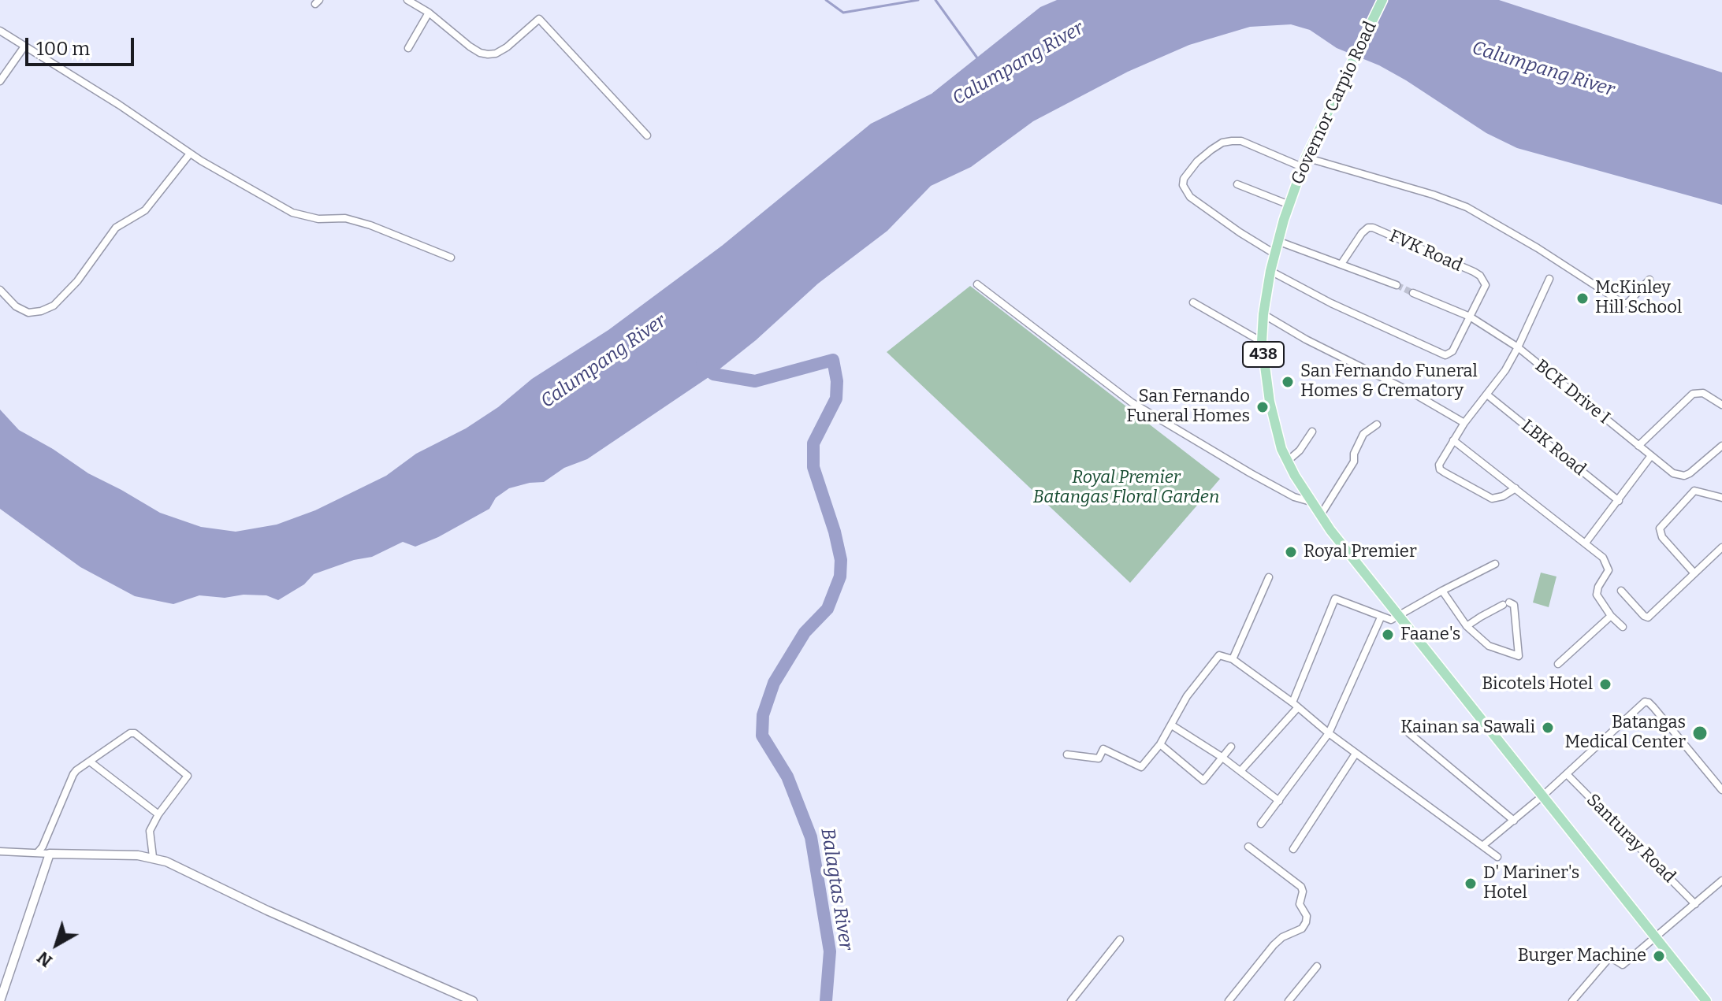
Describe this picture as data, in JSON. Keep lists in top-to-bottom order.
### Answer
{
  "streets": {
    "main road": ["Governor Carpio Road", "438"],
    "street": [
      "FVK Road",
      "BCK Drive I",
      "LBK Road",
      "Santuray Road"
    ]
  },
  "crossings": [
    ["FVK Road", "BCK Drive I"]
  ],
  "water": ["Calumpang River", "Balagtas River"],
  "parks": ["Royal Premier Batangas Floral Garden"],
  "places": [
    "McKinley Hill School",
    "San Fernando Funeral Homes & Crematory",
    "San Fernando Funeral Homes",
    "Royal Premier",
    "Faane's",
    "Bicotels Hotel",
    "Kainan sa Sawali",
    "Batangas Medical Center",
    "D' Mariner's Hotel",
    "Burger Machine"
  ],
  "scale_bar": "100 m",
  "north": "bottom left"
}
